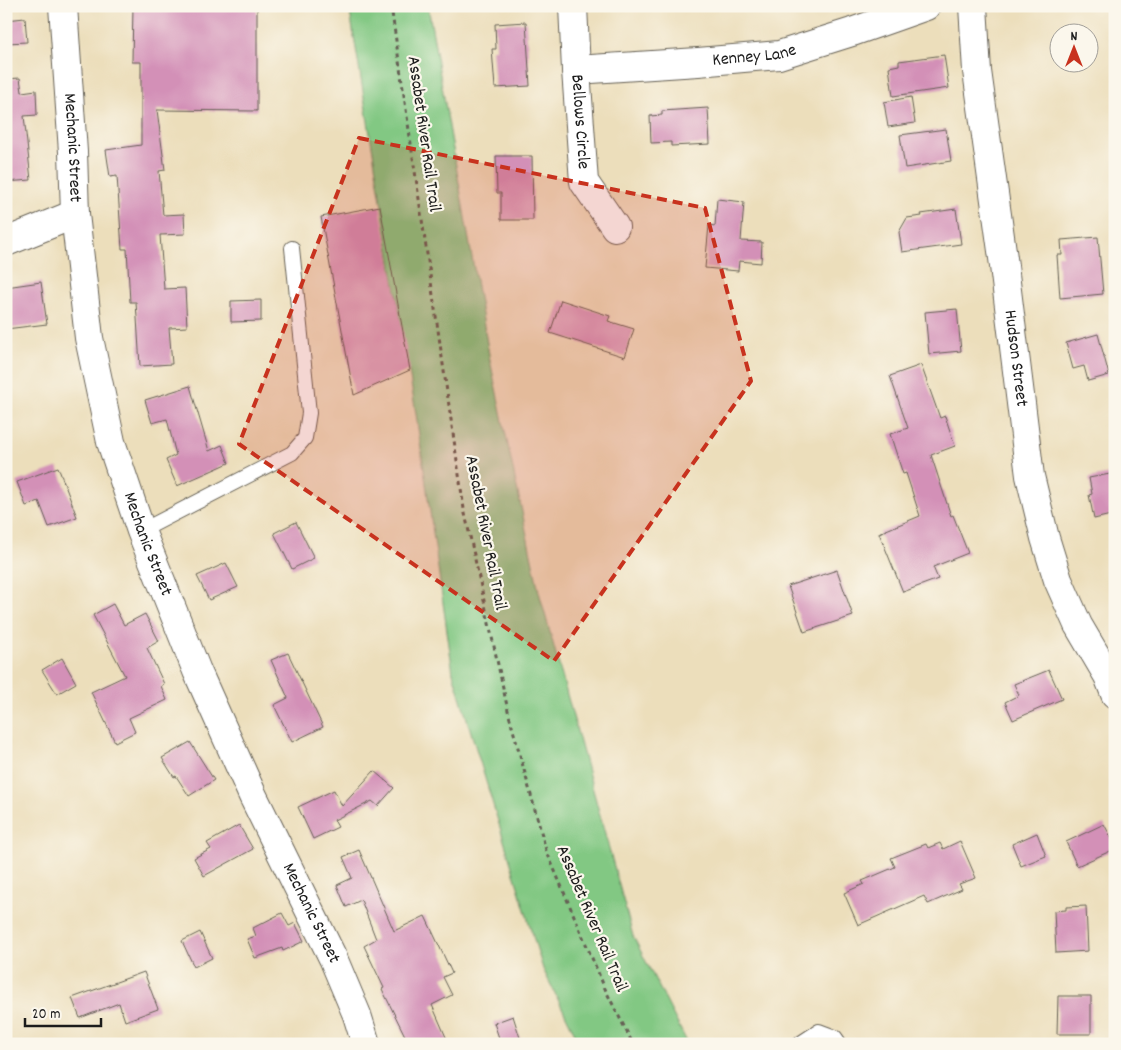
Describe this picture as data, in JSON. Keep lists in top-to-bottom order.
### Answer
{
  "streets": {
    "street": [
      "Kenney Lane",
      "Bellows Circle",
      "Mechanic Street",
      "Hudson Street"
    ],
    "path": ["Assabet River Rail Trail"]
  },
  "crossings": [
    ["Kenney Lane", "Bellows Circle"]
  ],
  "scale_bar": "20 m",
  "north": "top"
}
